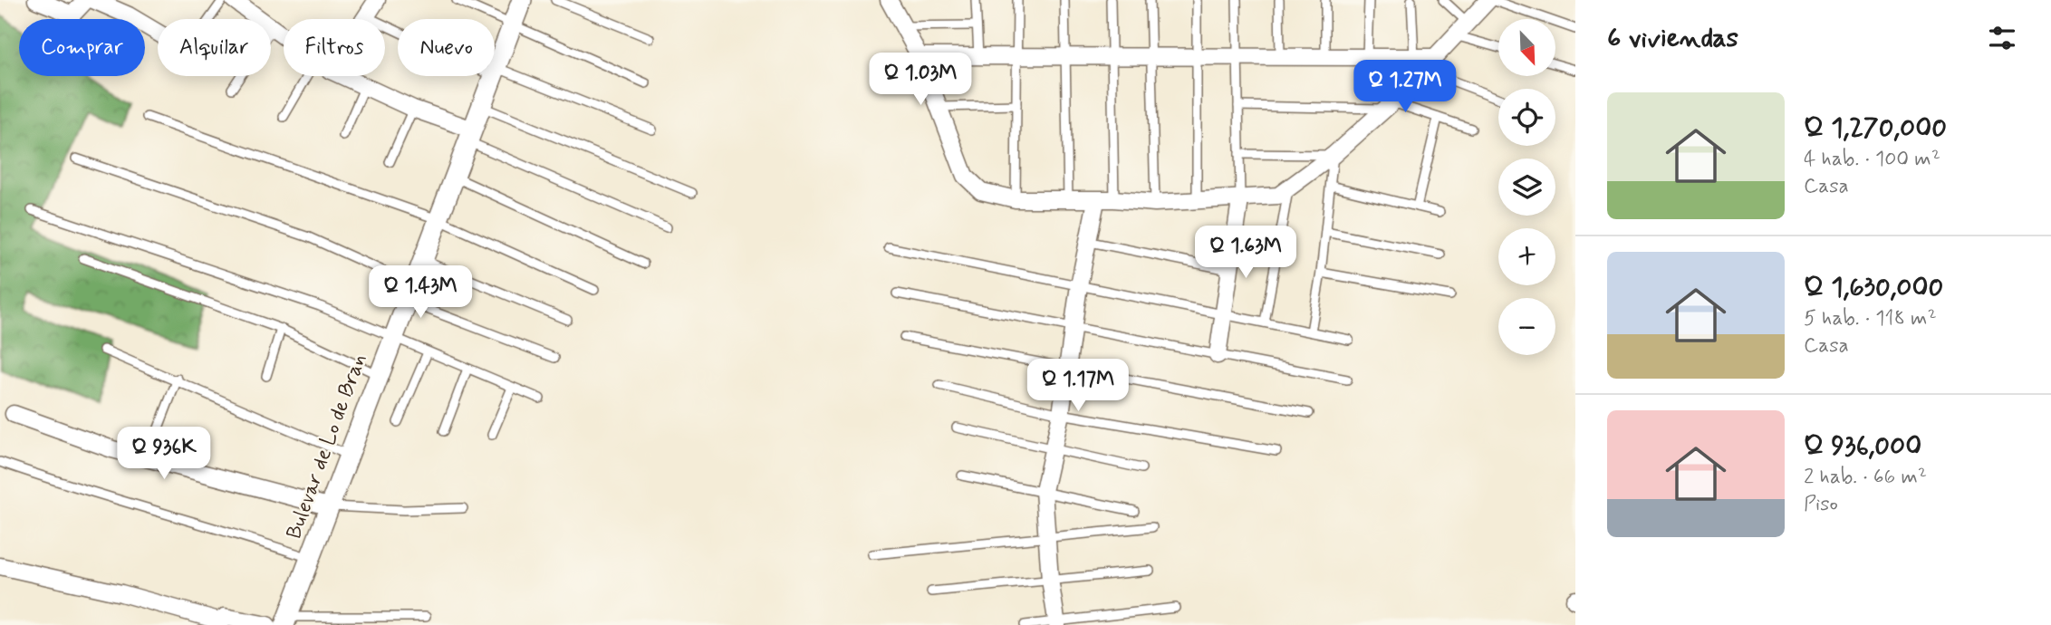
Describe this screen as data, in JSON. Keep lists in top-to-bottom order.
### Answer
{
  "streets": {
    "street": ["Bulevar de Lo de Bran"]
  },
  "north": "bottom right",
  "page": {
    "heading": "6 viviendas",
    "map_buttons": ["+", "−"],
    "chip": [
      "Comprar",
      "Alquilar",
      "Filtros",
      "Nuevo"
    ],
    "price": [
      "Q 1.03M",
      "Q 1.27M",
      "Q 1.63M",
      "Q 1.43M",
      "Q 1.17M",
      "Q 936K"
    ],
    "list": [
      {
        "name": "Q 1,270,000",
        "note": "4 hab. · 100 m² · Casa"
      },
      {
        "name": "Q 1,630,000",
        "note": "5 hab. · 118 m² · Casa"
      },
      {
        "name": "Q 936,000",
        "note": "2 hab. · 66 m² · Piso"
      }
    ]
  }
}
